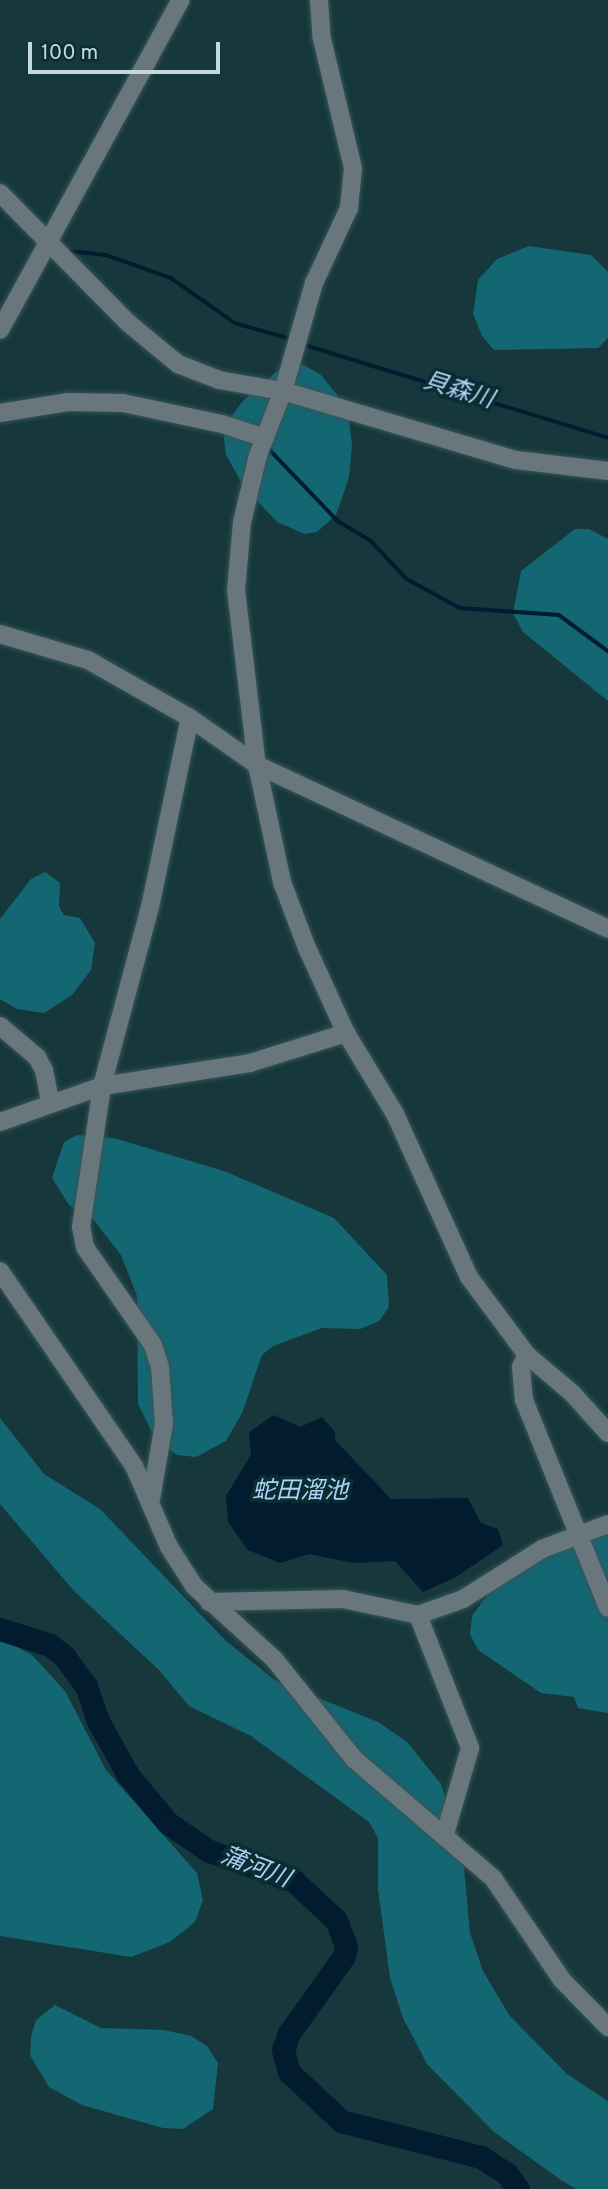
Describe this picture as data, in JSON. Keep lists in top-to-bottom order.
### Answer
{
  "water": ["貝森川", "蛇田溜池", "蒲河川"],
  "scale_bar": "100 m"
}
